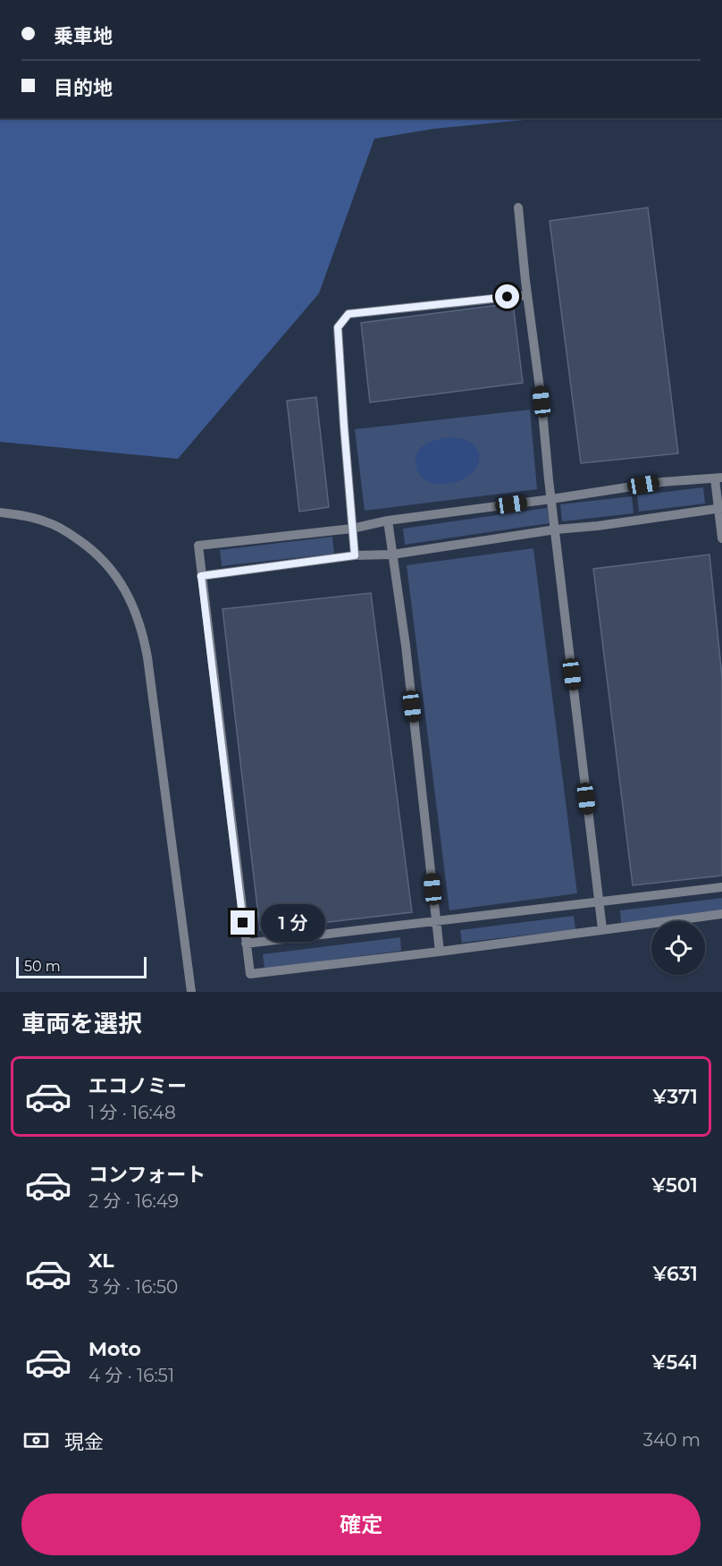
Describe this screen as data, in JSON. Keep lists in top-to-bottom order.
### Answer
{
  "scale_bar": "50 m",
  "page": {
    "banner": ["乗車地", "目的地"],
    "bubble": "1 分",
    "scale": "50 m",
    "heading": "車両を選択",
    "list": [
      {
        "name": "エコノミー",
        "note": "1 分 · 16:48",
        "value": "¥371"
      },
      {
        "name": "コンフォート",
        "note": "2 分 · 16:49",
        "value": "¥501"
      },
      {
        "name": "XL",
        "note": "3 分 · 16:50",
        "value": "¥631"
      },
      {
        "name": "Moto",
        "note": "4 分 · 16:51",
        "value": "¥541"
      }
    ],
    "pay": ["現金", "340 m"],
    "buttons": "確定"
  }
}
